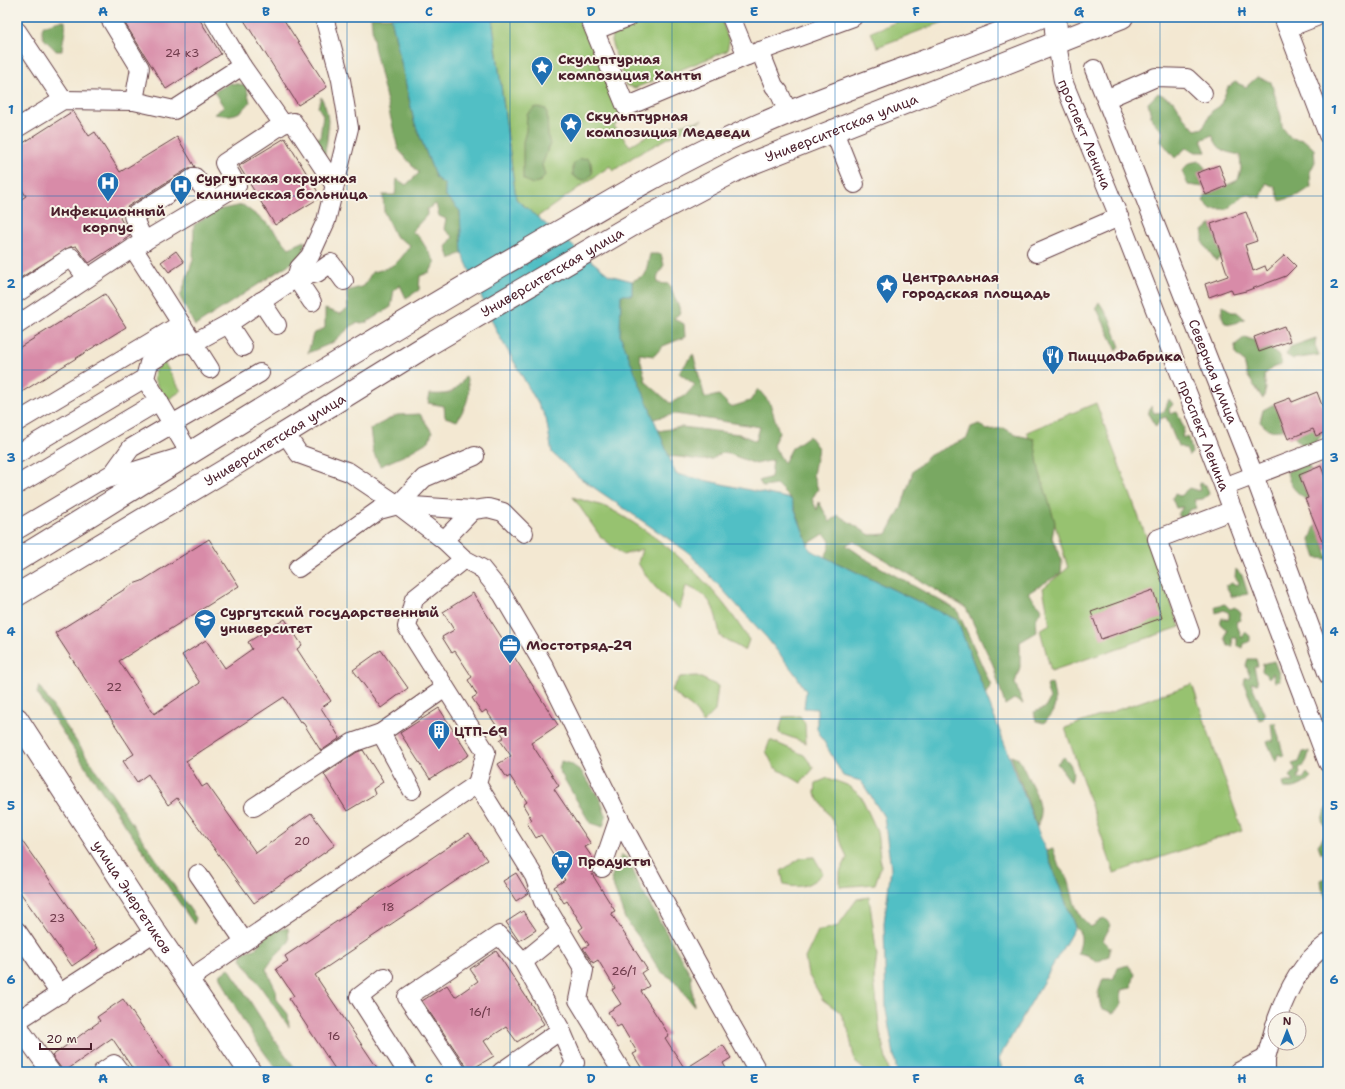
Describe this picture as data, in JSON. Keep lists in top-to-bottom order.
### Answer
{
  "streets": {
    "main road": ["Университетская улица", "проспект Ленина", "улица Энергетиков"],
    "street": ["Северная улица"]
  },
  "crossings": [
    ["Университетская улица", "проспект Ленина"]
  ],
  "places": {
    "place": ["Скульптурная композиция Ханты", "Скульптурная композиция Медведи", "Центральная городская площадь"],
    "hospital": ["Инфекционный корпус", "Сургутская окружная клиническая больница"],
    "restaurant": ["ПиццаФабрика"],
    "school or university": ["Сургутский государственный университет"],
    "office": ["Мостотряд-29"],
    "building": ["ЦТП-69"],
    "supermarket": ["Продукты"]
  },
  "house_numbers": [
    "24 к3",
    "22",
    "20",
    "18",
    "23",
    "26/1",
    "16/1",
    "16"
  ],
  "scale_bar": "20 m",
  "north": "top",
  "grid": {
    "columns": [
      "A",
      "B",
      "C",
      "D",
      "E",
      "F",
      "G",
      "H"
    ],
    "rows": [
      "1",
      "2",
      "3",
      "4",
      "5",
      "6"
    ]
  }
}
